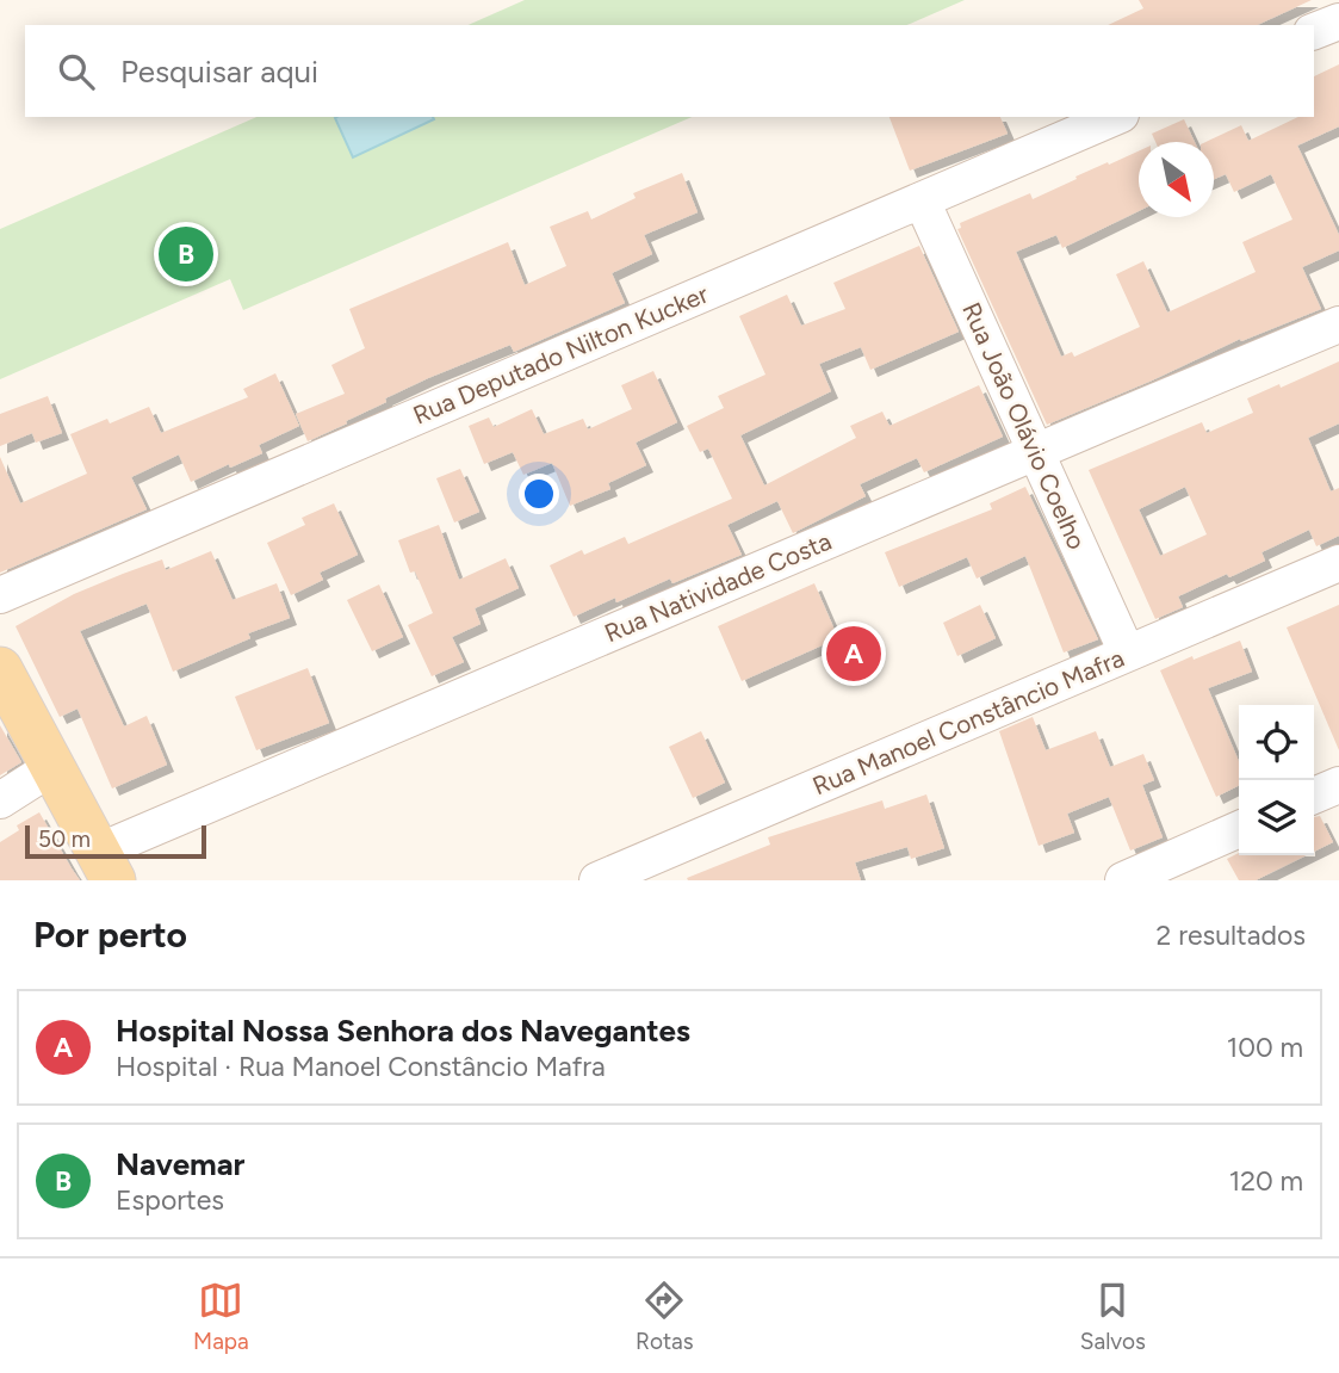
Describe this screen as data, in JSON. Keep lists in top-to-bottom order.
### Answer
{
  "streets": {
    "street": [
      "Rua Deputado Nilton Kucker",
      "Rua João Olávio Coelho",
      "Rua Natividade Costa",
      "Rua Manoel Constâncio Mafra"
    ]
  },
  "crossings": [
    ["Rua Deputado Nilton Kucker", "Rua João Olávio Coelho"],
    ["Rua João Olávio Coelho", "Rua Natividade Costa"],
    ["Rua João Olávio Coelho", "Rua Manoel Constâncio Mafra"]
  ],
  "scale_bar": "50 m",
  "north": "bottom right",
  "page": {
    "search": "Pesquisar aqui",
    "pins": ["B", "A"],
    "scale": "50 m",
    "heading": ["Por perto", "2 resultados"],
    "list": [
      {
        "mark": "A",
        "name": "Hospital Nossa Senhora dos Navegantes",
        "note": "Hospital · Rua Manoel Constâncio Mafra",
        "value": "100 m"
      },
      {
        "mark": "B",
        "name": "Navemar",
        "note": "Esportes",
        "value": "120 m"
      }
    ],
    "nav": ["Mapa", "Rotas", "Salvos"]
  }
}
